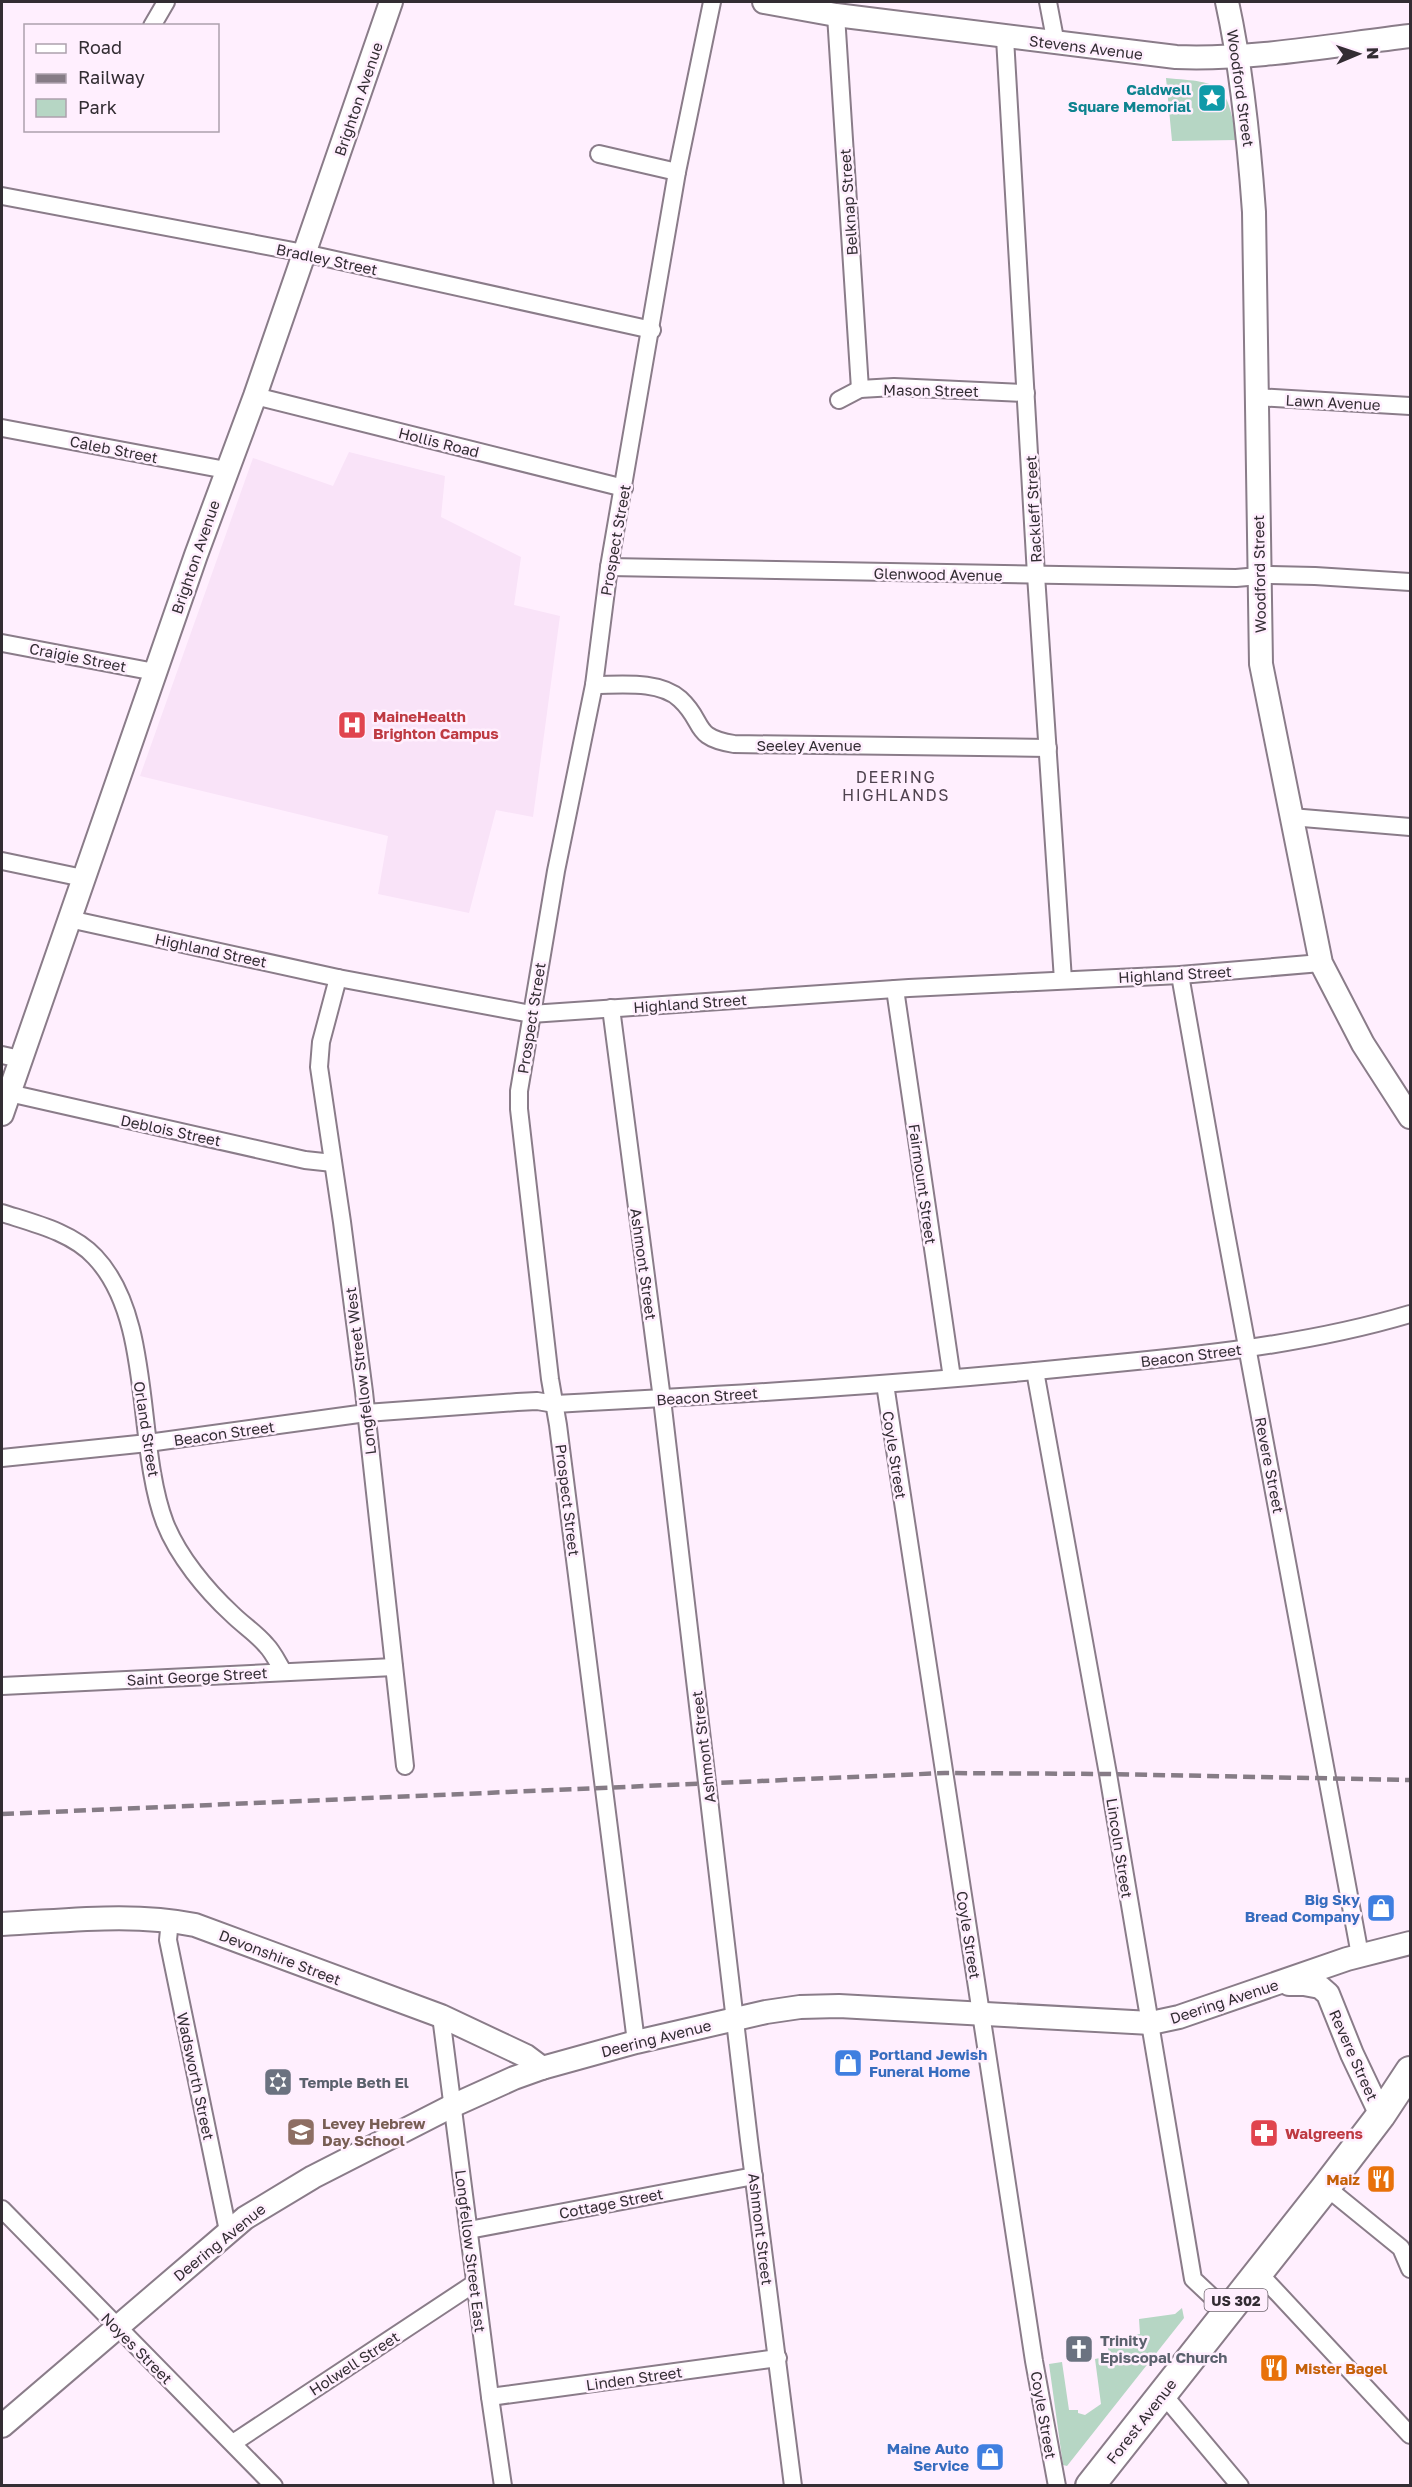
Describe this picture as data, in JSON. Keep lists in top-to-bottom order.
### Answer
{
  "streets": {
    "highway": ["US 302", "Forest Avenue"],
    "main road": [
      "Stevens Avenue",
      "Woodford Street",
      "Brighton Avenue",
      "Revere Street",
      "Devonshire Street",
      "Deering Avenue"
    ],
    "street": [
      "Belknap Street",
      "Bradley Street",
      "Mason Street",
      "Lawn Avenue",
      "Hollis Road",
      "Caleb Street",
      "Rackleff Street",
      "Prospect Street",
      "Glenwood Avenue",
      "Craigie Street",
      "Seeley Avenue",
      "Highland Street",
      "Deblois Street",
      "Fairmount Street",
      "Ashmont Street",
      "Beacon Street",
      "Longfellow Street West",
      "Orland Street",
      "Coyle Street",
      "Saint George Street",
      "Lincoln Street",
      "Wadsworth Street",
      "Cottage Street",
      "Longfellow Street East",
      "Noyes Street",
      "Holwell Street",
      "Linden Street"
    ]
  },
  "crossings": [
    ["Stevens Avenue", "Woodford Street"],
    ["Stevens Avenue", "Belknap Street"],
    ["Stevens Avenue", "Rackleff Street"],
    ["Woodford Street", "Lawn Avenue"],
    ["Woodford Street", "Glenwood Avenue"],
    ["Woodford Street", "Highland Street"],
    ["Brighton Avenue", "Bradley Street"],
    ["Brighton Avenue", "Hollis Road"],
    ["Brighton Avenue", "Caleb Street"],
    ["Brighton Avenue", "Craigie Street"],
    ["Brighton Avenue", "Highland Street"],
    ["Brighton Avenue", "Deblois Street"],
    ["Belknap Street", "Mason Street"],
    ["Bradley Street", "Prospect Street"],
    ["Mason Street", "Rackleff Street"],
    ["Hollis Road", "Prospect Street"],
    ["Rackleff Street", "Glenwood Avenue"],
    ["Rackleff Street", "Seeley Avenue"],
    ["Rackleff Street", "Highland Street"],
    ["Prospect Street", "Glenwood Avenue"],
    ["Prospect Street", "Seeley Avenue"],
    ["Prospect Street", "Highland Street"],
    ["Prospect Street", "Beacon Street"],
    ["Prospect Street", "Deering Avenue"],
    ["Highland Street", "Fairmount Street"],
    ["Highland Street", "Ashmont Street"],
    ["Highland Street", "Longfellow Street West"],
    ["Highland Street", "Revere Street"],
    ["Deblois Street", "Longfellow Street West"],
    ["Fairmount Street", "Beacon Street"],
    ["Ashmont Street", "Beacon Street"],
    ["Ashmont Street", "Deering Avenue"],
    ["Ashmont Street", "Cottage Street"],
    ["Ashmont Street", "Linden Street"],
    ["Beacon Street", "Longfellow Street West"],
    ["Beacon Street", "Orland Street"],
    ["Beacon Street", "Coyle Street"],
    ["Beacon Street", "Revere Street"],
    ["Beacon Street", "Lincoln Street"],
    ["Longfellow Street West", "Saint George Street"],
    ["Orland Street", "Saint George Street"],
    ["Coyle Street", "Deering Avenue"],
    ["Revere Street", "Deering Avenue"],
    ["Revere Street", "Forest Avenue"],
    ["Lincoln Street", "Deering Avenue"],
    ["Lincoln Street", "Forest Avenue"],
    ["Devonshire Street", "Deering Avenue"],
    ["Devonshire Street", "Wadsworth Street"],
    ["Devonshire Street", "Longfellow Street East"],
    ["Deering Avenue", "Wadsworth Street"],
    ["Deering Avenue", "Longfellow Street East"],
    ["Deering Avenue", "Noyes Street"],
    ["Cottage Street", "Longfellow Street East"],
    ["Longfellow Street East", "Holwell Street"],
    ["Longfellow Street East", "Linden Street"],
    ["Noyes Street", "Holwell Street"]
  ],
  "districts": ["DEERING HIGHLANDS"],
  "places": {
    "place": ["Caldwell Square Memorial"],
    "hospital": ["MaineHealth Brighton Campus"],
    "shop": ["Big Sky Bread Company", "Portland Jewish Funeral Home", "Maine Auto Service"],
    "synagogue": ["Temple Beth El"],
    "school or university": ["Levey Hebrew Day School"],
    "pharmacy": ["Walgreens"],
    "restaurant": ["Maiz", "Mister Bagel"],
    "church": ["Trinity Episcopal Church"]
  },
  "legend": ["Road", "Railway", "Park"],
  "north": "right"
}
